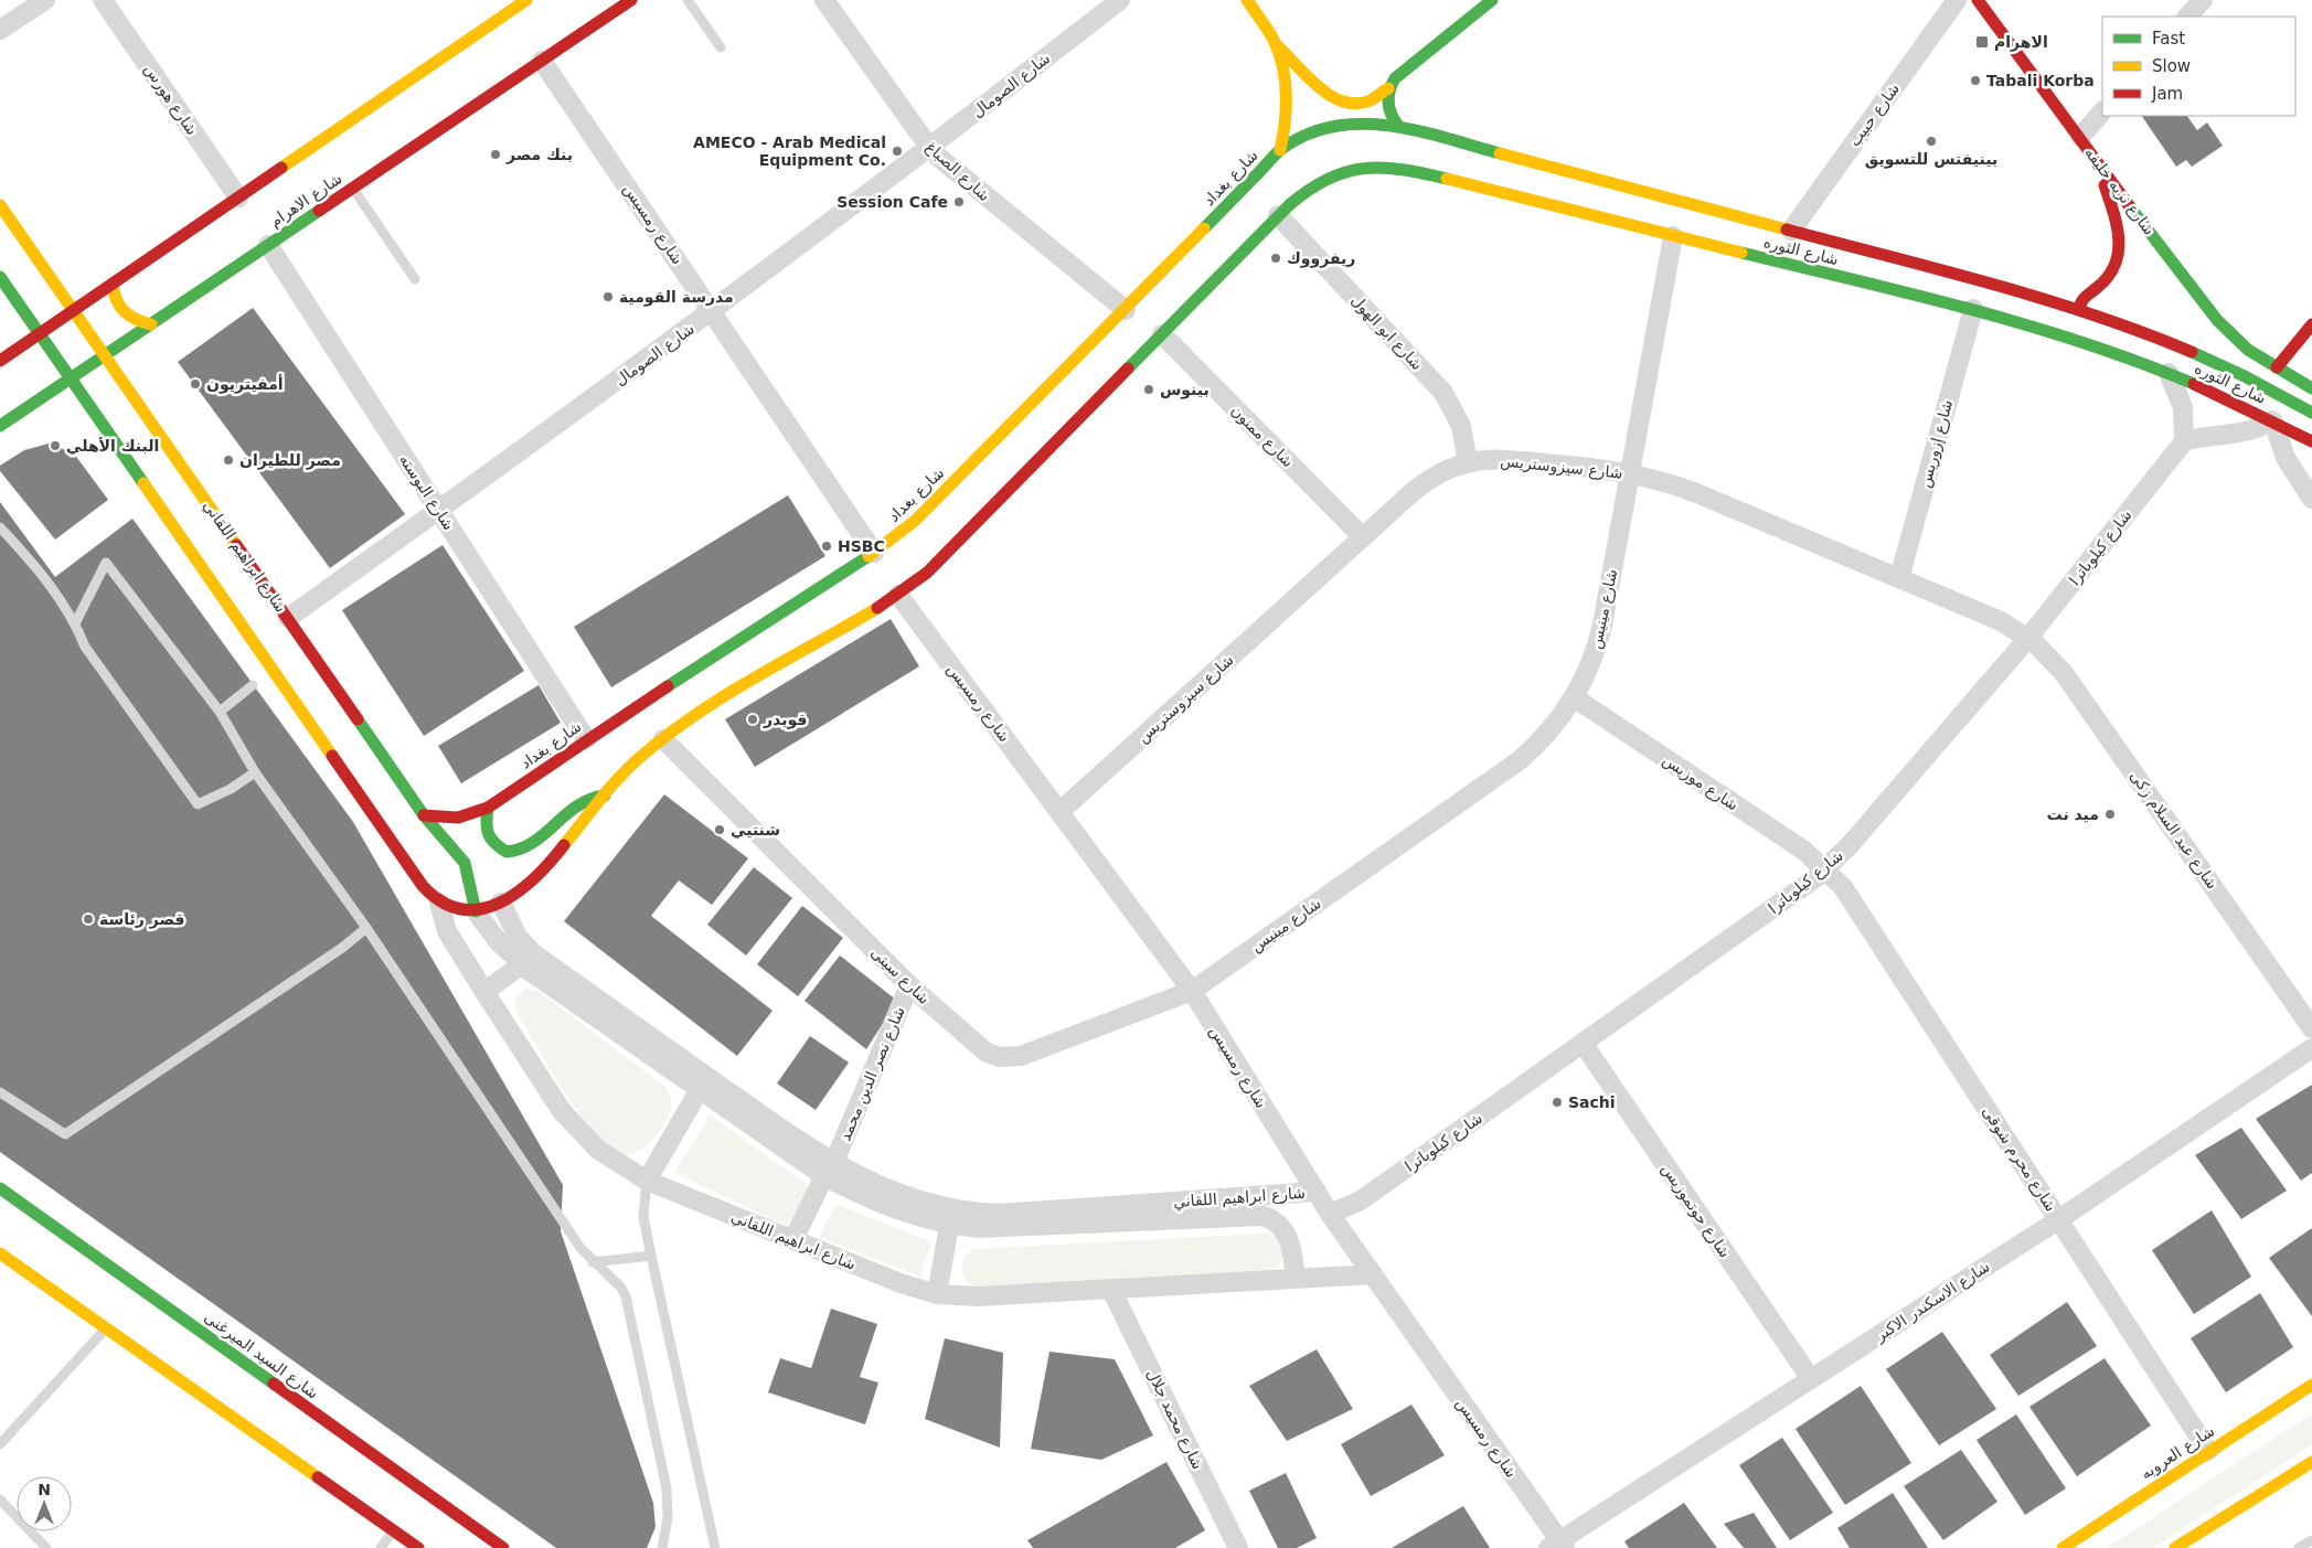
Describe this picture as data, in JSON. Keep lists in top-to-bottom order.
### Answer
{
  "streets": {
    "main road": [
      "شارع بغداد",
      "شارع نزيه خليفه",
      "شارع الاهرام",
      "شارع الثوره",
      "شارع ابراهيم اللقاني",
      "شارع السيد الميرغنى",
      "شارع العروبه"
    ],
    "street": [
      "شارع الصومال",
      "شارع هورس",
      "شارع حبيب",
      "شارع الصباغ",
      "شارع رمسيس",
      "شارع ابو الهول",
      "شارع ممنون",
      "شارع إزوريس",
      "شارع سيزوستريس",
      "شارع البوسته",
      "شارع كيلوباترا",
      "شارع مينيس",
      "شارع موزيس",
      "شارع عبد السلام زكى",
      "شارع سيتى",
      "شارع نصر الدين محمد",
      "شارع محرم شوقى",
      "شارع حوتموزيس",
      "شارع الاسكندر الاكبر",
      "شارع محمد جلال"
    ]
  },
  "crossings": [
    ["شارع الصومال", "شارع الصباغ"],
    ["شارع الصومال", "شارع رمسيس"],
    ["شارع الصومال", "شارع البوسته"],
    ["شارع الصومال", "شارع ابراهيم اللقاني"],
    ["شارع حبيب", "شارع الثوره"],
    ["شارع الصباغ", "شارع بغداد"],
    ["شارع بغداد", "شارع رمسيس"],
    ["شارع بغداد", "شارع الثوره"],
    ["شارع بغداد", "شارع البوسته"],
    ["شارع بغداد", "شارع ابراهيم اللقاني"],
    ["شارع الاهرام", "شارع رمسيس"],
    ["شارع الاهرام", "شارع البوسته"],
    ["شارع الاهرام", "شارع ابراهيم اللقاني"],
    ["شارع رمسيس", "شارع سيزوستريس"],
    ["شارع رمسيس", "شارع كيلوباترا"],
    ["شارع رمسيس", "شارع ابراهيم اللقاني"],
    ["شارع رمسيس", "شارع مينيس"],
    ["شارع رمسيس", "شارع سيتى"],
    ["شارع رمسيس", "شارع الاسكندر الاكبر"],
    ["شارع الثوره", "شارع ابو الهول"],
    ["شارع الثوره", "شارع إزوريس"],
    ["شارع الثوره", "شارع مينيس"],
    ["شارع ابو الهول", "شارع سيزوستريس"],
    ["شارع ممنون", "شارع سيزوستريس"],
    ["شارع إزوريس", "شارع سيزوستريس"],
    ["شارع سيزوستريس", "شارع كيلوباترا"],
    ["شارع سيزوستريس", "شارع مينيس"],
    ["شارع سيزوستريس", "شارع عبد السلام زكى"],
    ["شارع كيلوباترا", "شارع موزيس"],
    ["شارع كيلوباترا", "شارع عبد السلام زكى"],
    ["شارع كيلوباترا", "شارع محرم شوقى"],
    ["شارع كيلوباترا", "شارع حوتموزيس"],
    ["شارع ابراهيم اللقاني", "شارع نصر الدين محمد"],
    ["شارع ابراهيم اللقاني", "شارع محمد جلال"],
    ["شارع مينيس", "شارع موزيس"],
    ["شارع مينيس", "شارع سيتى"],
    ["شارع موزيس", "شارع محرم شوقى"],
    ["شارع سيتى", "شارع نصر الدين محمد"],
    ["شارع محرم شوقى", "شارع الاسكندر الاكبر"],
    ["شارع محرم شوقى", "شارع العروبه"],
    ["شارع حوتموزيس", "شارع الاسكندر الاكبر"]
  ],
  "places": {
    "transit": ["الاهرام"],
    "other": [
      "Tabali Korba",
      "بينيفتس للتسويق",
      "AMECO - Arab Medical Equipment Co.",
      "بنك مصر",
      "Session Cafe",
      "ريفرووك",
      "مدرسة القومية",
      "أمفيتريون",
      "بينوس",
      "البنك الأهلي",
      "مصر للطيران",
      "HSBC",
      "قويدر",
      "ميد نت",
      "شنتيي",
      "قصر رئاسة",
      "Sachi"
    ]
  },
  "legend": ["Fast", "Slow", "Jam"],
  "north": "top"
}
